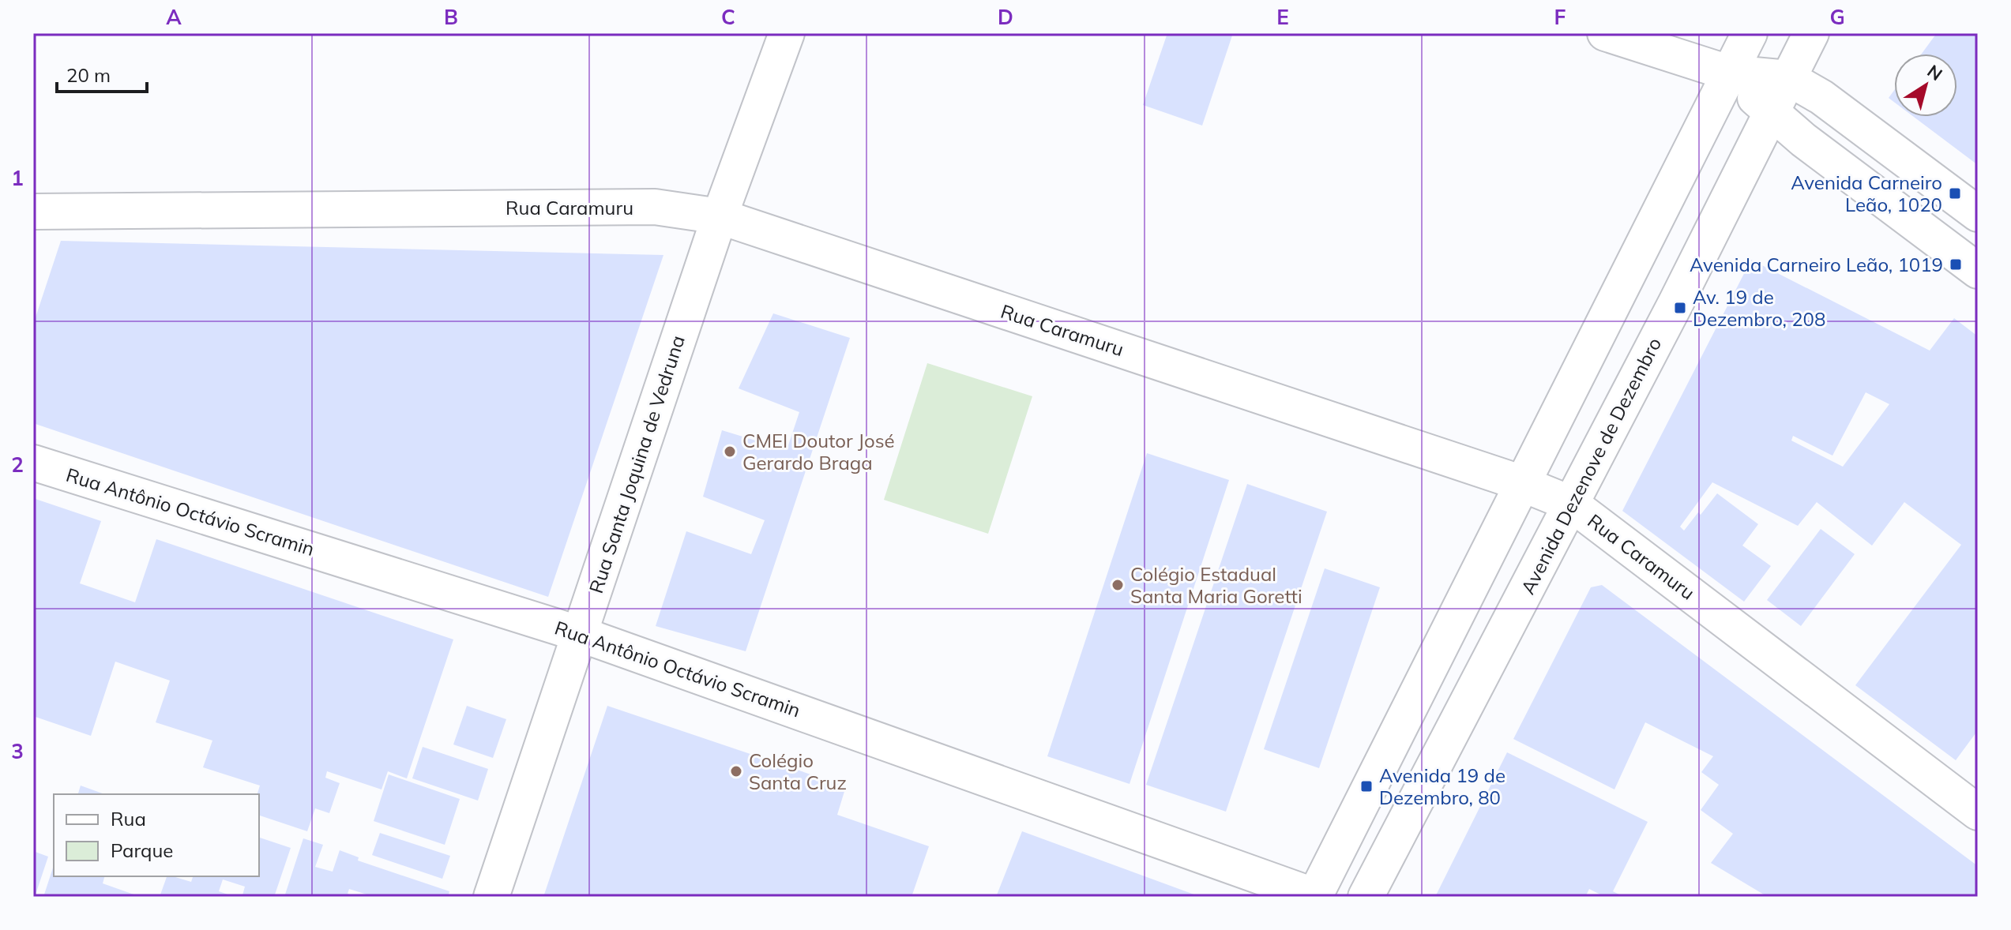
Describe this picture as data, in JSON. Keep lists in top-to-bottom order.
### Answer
{
  "streets": {
    "street": [
      "Rua Caramuru",
      "Rua Santa Joquina de Vedruna",
      "Avenida Dezenove de Dezembro",
      "Rua Antônio Octávio Scramin"
    ]
  },
  "crossings": [
    ["Rua Caramuru", "Rua Santa Joquina de Vedruna"],
    ["Rua Caramuru", "Avenida Dezenove de Dezembro"],
    ["Rua Santa Joquina de Vedruna", "Rua Antônio Octávio Scramin"]
  ],
  "places": {
    "transit": [
      "Avenida Carneiro Leão, 1020",
      "Avenida Carneiro Leão, 1019",
      "Av. 19 de Dezembro, 208",
      "Avenida 19 de Dezembro, 80"
    ],
    "other": ["CMEI Doutor José Gerardo Braga", "Colégio Estadual Santa Maria Goretti", "Colégio Santa Cruz"]
  },
  "legend": ["Rua", "Parque"],
  "scale_bar": "20 m",
  "north": "top right",
  "grid": {
    "columns": [
      "A",
      "B",
      "C",
      "D",
      "E",
      "F",
      "G"
    ],
    "rows": ["1", "2", "3"]
  }
}
